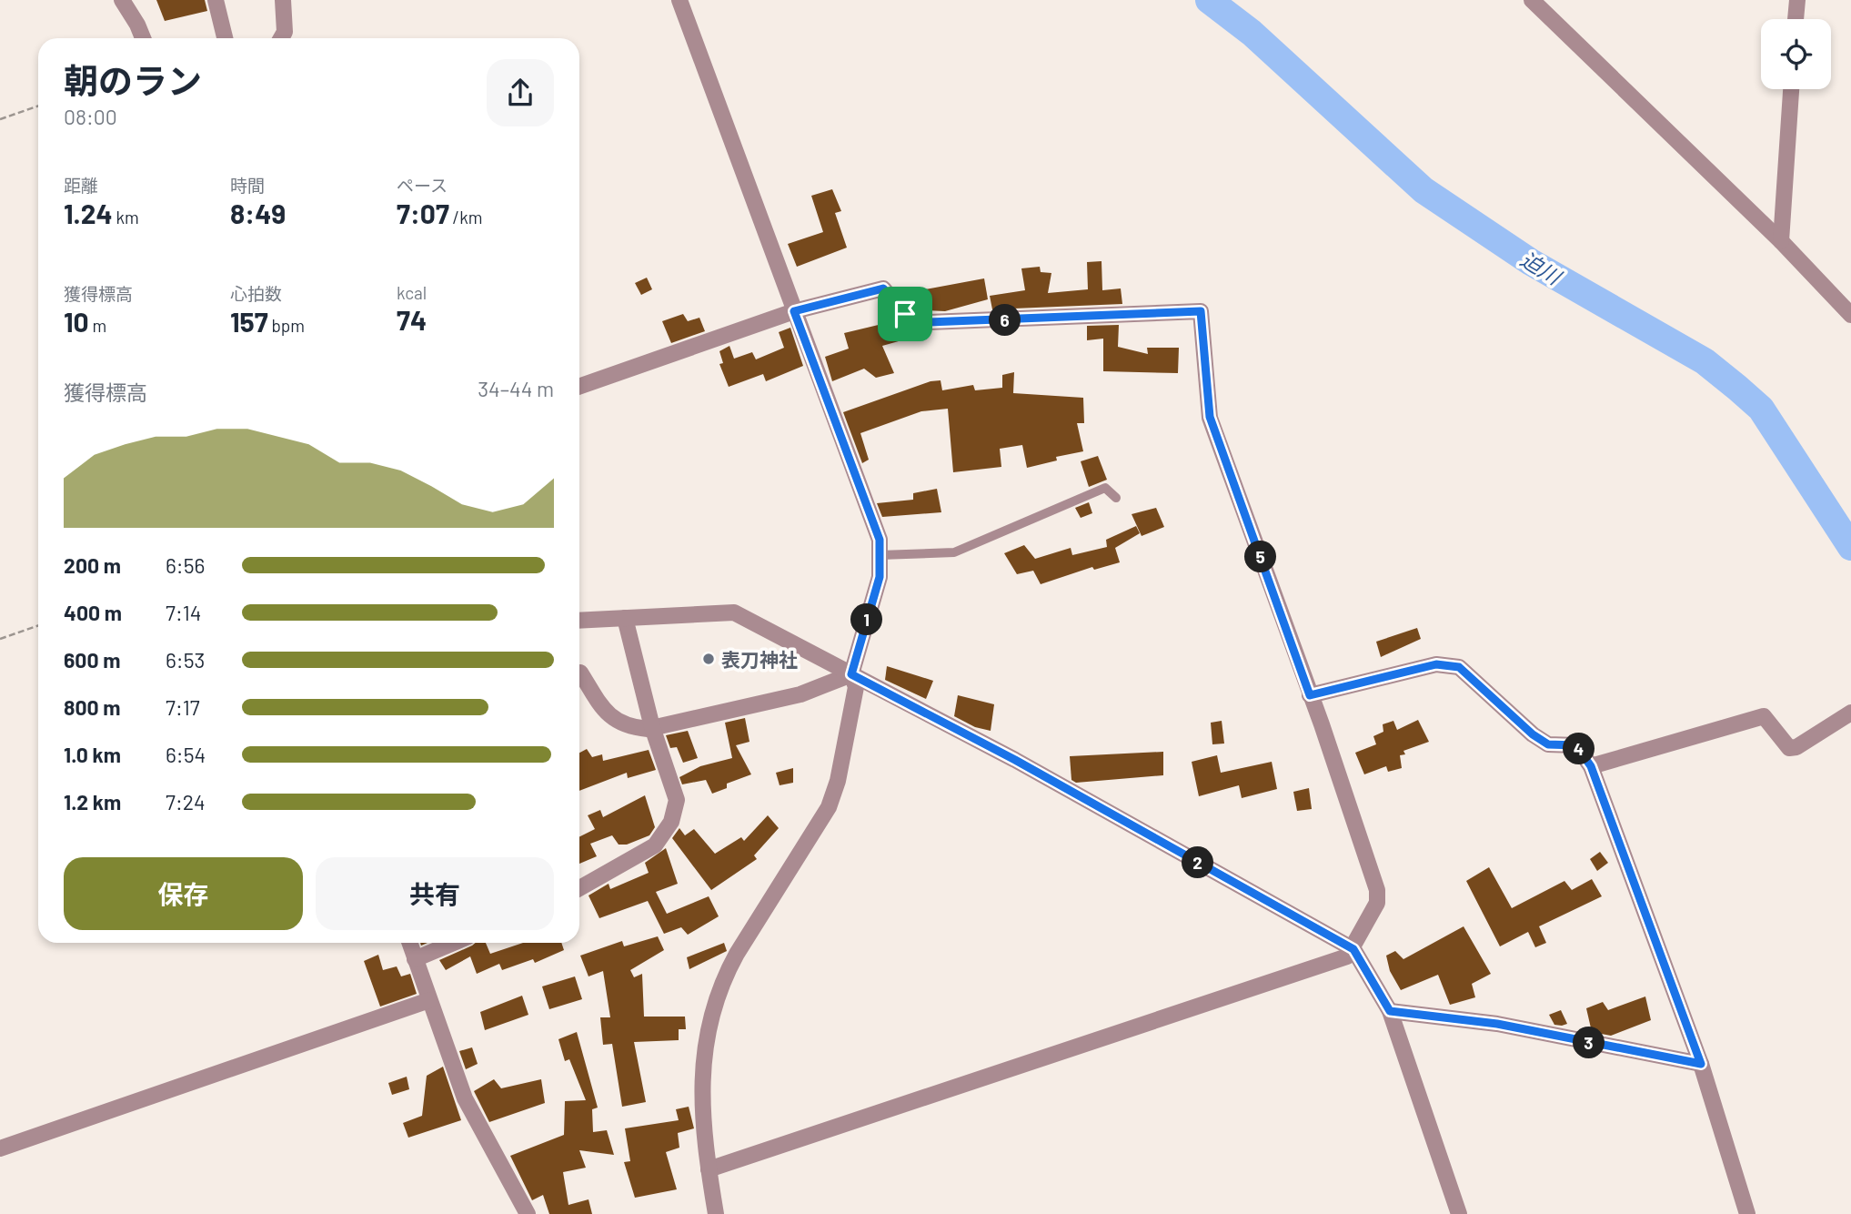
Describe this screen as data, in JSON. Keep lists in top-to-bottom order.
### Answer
{
  "water": ["迫川"],
  "places": ["表刀神社"],
  "page": {
    "heading": ["朝のラン", "08:00"],
    "stats": [
      ["距離", "1.24 km"],
      ["時間", "8:49"],
      ["ペース", "7:07 /km"],
      ["獲得標高", "10 m"],
      ["心拍数", "157 bpm"],
      ["kcal", "74"]
    ],
    "pins": [
      "6",
      "5",
      "1",
      "4",
      "2",
      "3"
    ],
    "chart": ["獲得標高", "34–44 m"],
    "list": [
      {
        "name": "200 m",
        "note": "6:56"
      },
      {
        "name": "400 m",
        "note": "7:14"
      },
      {
        "name": "600 m",
        "note": "6:53"
      },
      {
        "name": "800 m",
        "note": "7:17"
      },
      {
        "name": "1.0 km",
        "note": "6:54"
      },
      {
        "name": "1.2 km",
        "note": "7:24"
      }
    ],
    "buttons": ["保存", "共有"]
  }
}
